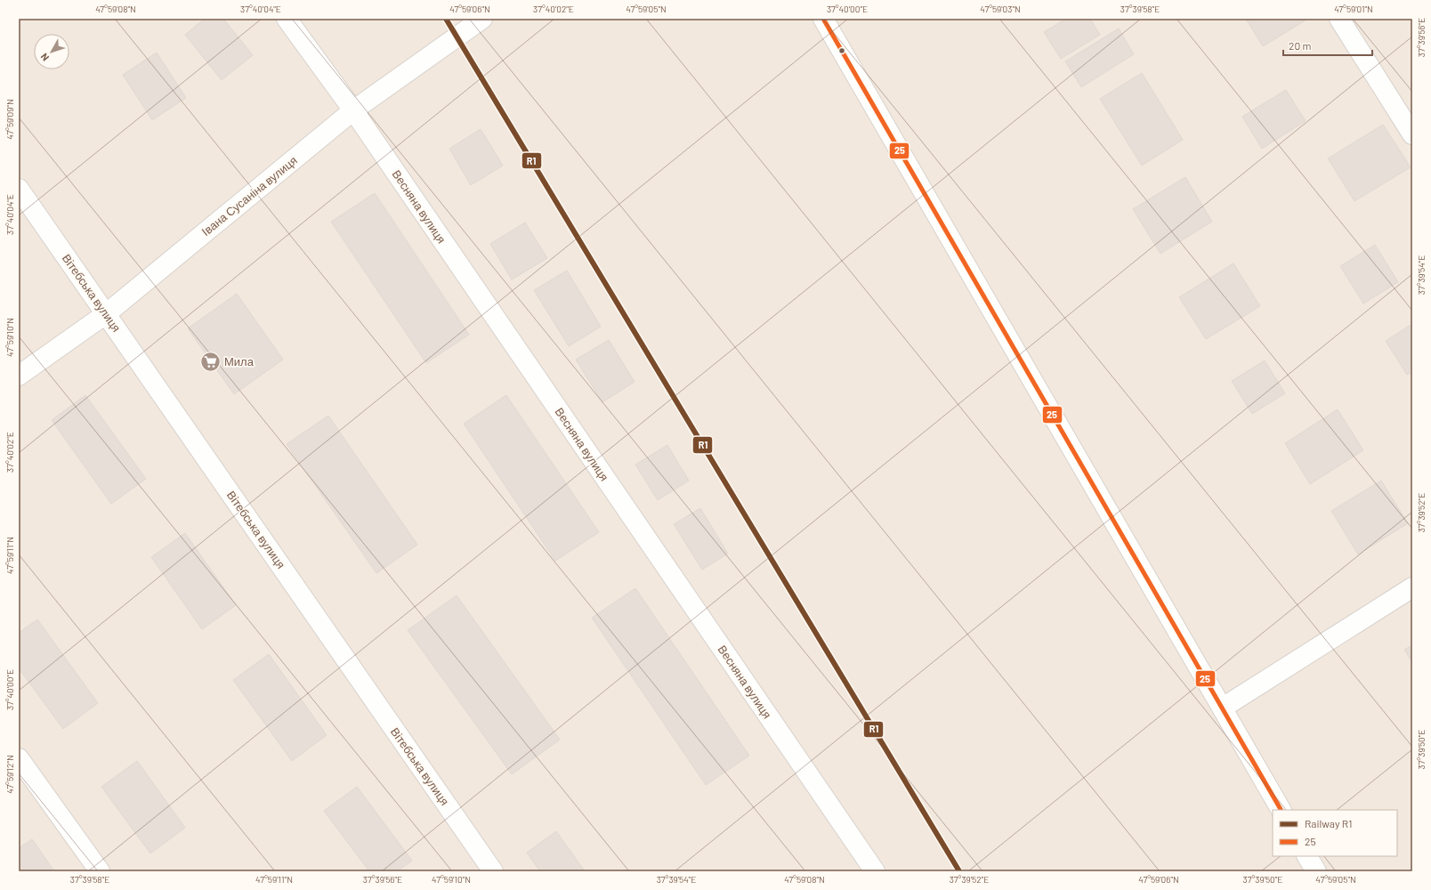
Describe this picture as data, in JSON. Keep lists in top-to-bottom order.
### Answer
{
  "streets": {
    "street": ["Івана Сусаніна вулиця", "Весняна вулиця", "Вітебська вулиця"]
  },
  "crossings": [
    ["Івана Сусаніна вулиця", "Весняна вулиця"],
    ["Івана Сусаніна вулиця", "Вітебська вулиця"]
  ],
  "places": {
    "supermarket": ["Мила"]
  },
  "lines": ["rail line R1", "transit line 25"],
  "legend": ["Railway R1", "25"],
  "scale_bar": "20 m",
  "north": "bottom left",
  "coordinates": [
    "47°59'08\"N",
    "37°40'04\"E",
    "47°59'06\"N",
    "37°40'02\"E",
    "47°59'05\"N",
    "37°40'00\"E",
    "47°59'03\"N",
    "37°39'58\"E",
    "47°59'01\"N",
    "37°39'56\"E",
    "47°59'09\"N",
    "37°39'54\"E",
    "47°59'10\"N",
    "37°39'52\"E",
    "47°59'11\"N",
    "37°39'50\"E",
    "47°59'12\"N"
  ]
}
